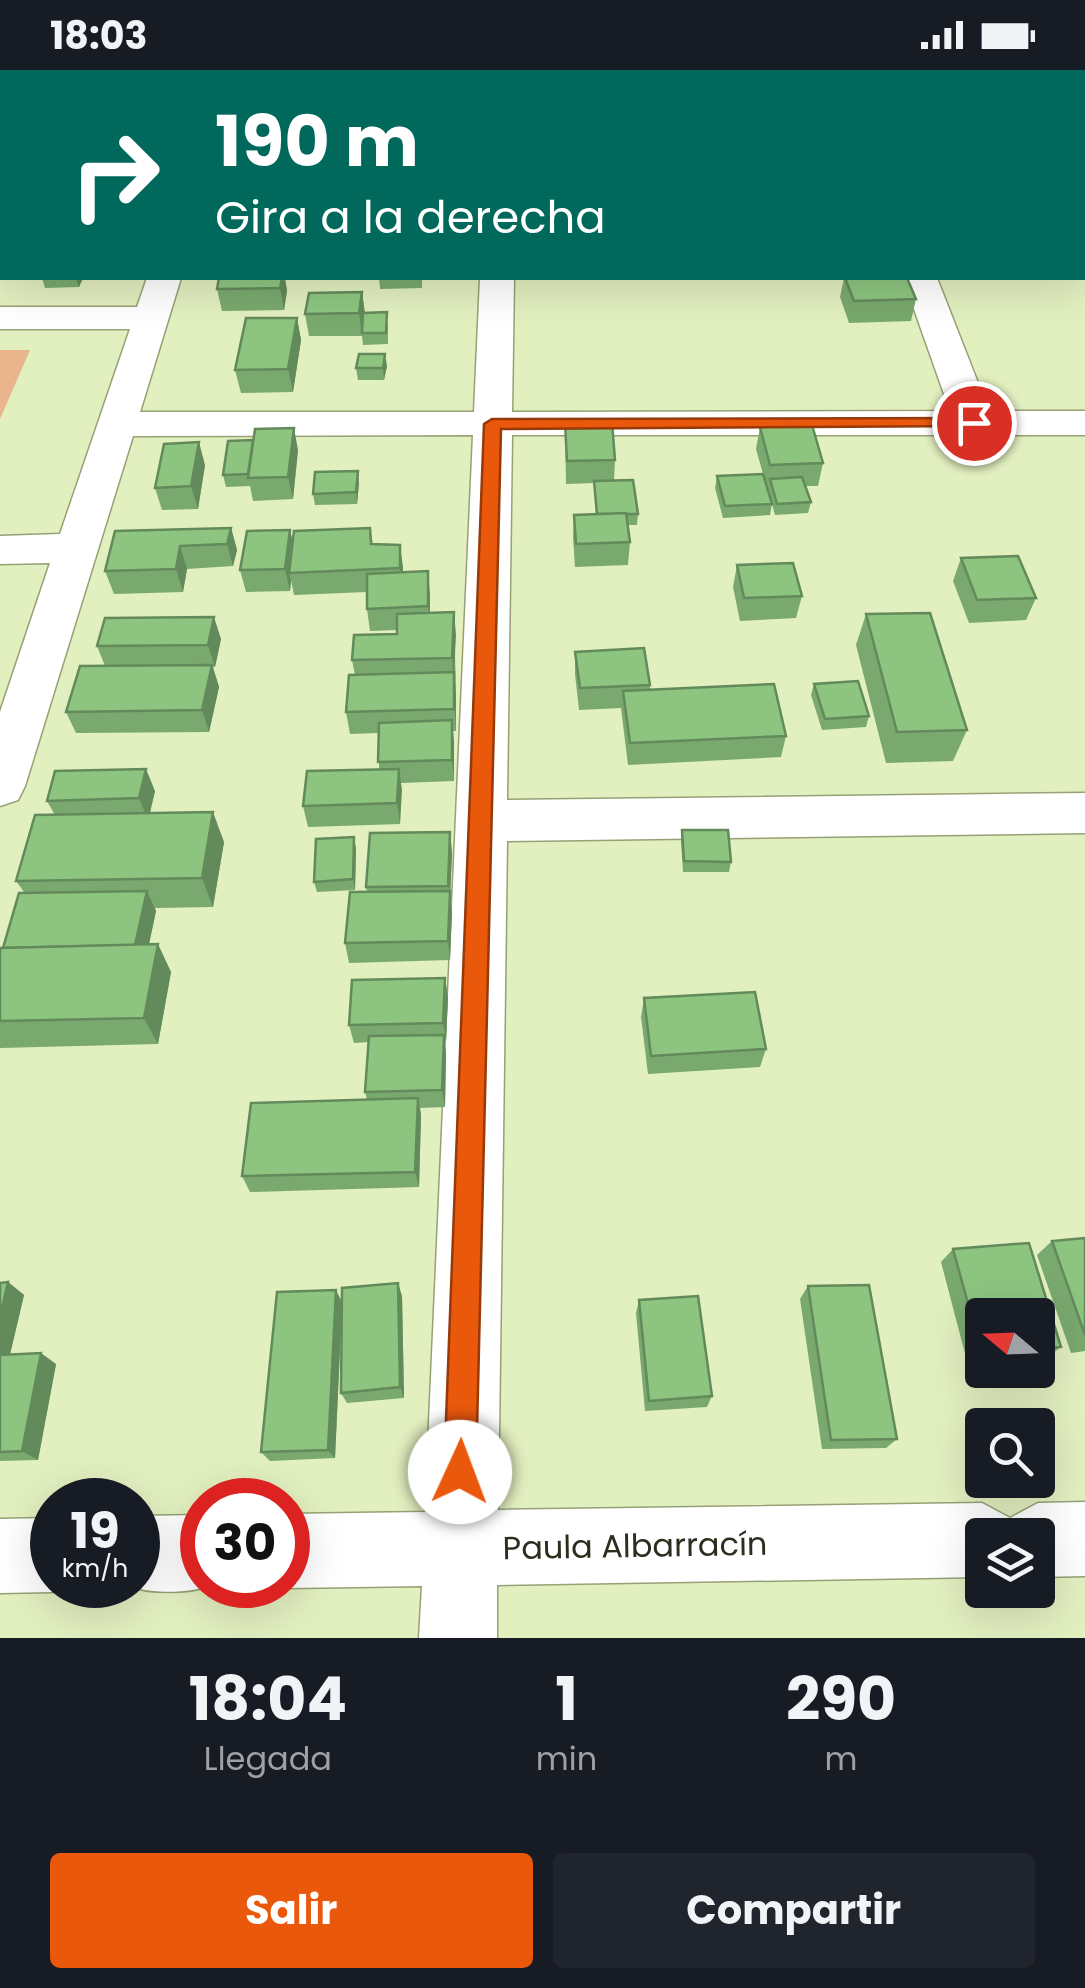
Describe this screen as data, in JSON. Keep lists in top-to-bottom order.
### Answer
{
  "streets": {
    "street": ["Paula Albarracín"]
  },
  "north": "left",
  "page": {
    "status": "18:03",
    "turn": ["190 m", "Gira a la derecha"],
    "speed": "19 km/h",
    "limit": "30",
    "eta": [
      "18:04",
      "Llegada",
      "1",
      "min",
      "290",
      "m"
    ],
    "buttons": ["Salir", "Compartir"]
  }
}
